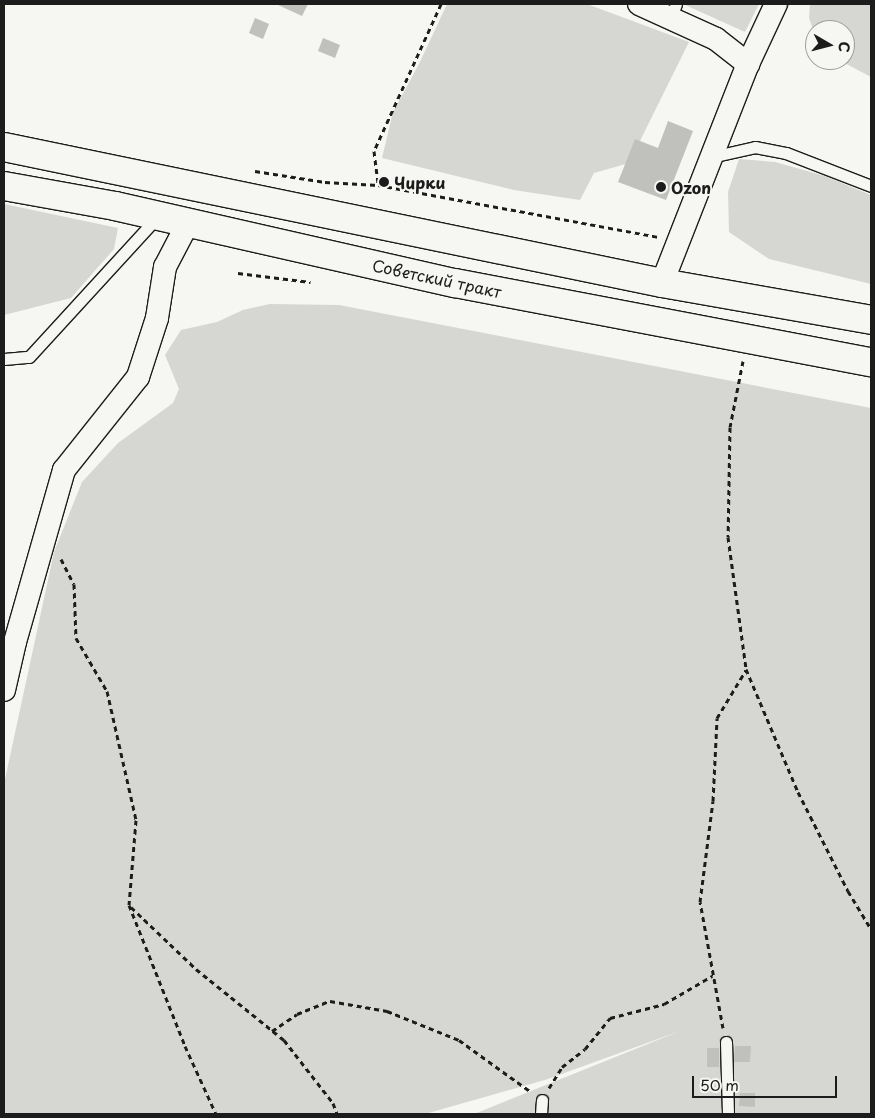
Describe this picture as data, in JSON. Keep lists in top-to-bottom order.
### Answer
{
  "streets": {
    "highway": ["Советский тракт"]
  },
  "places": ["Чирки", "Ozon"],
  "scale_bar": "50 m",
  "north": "right"
}
